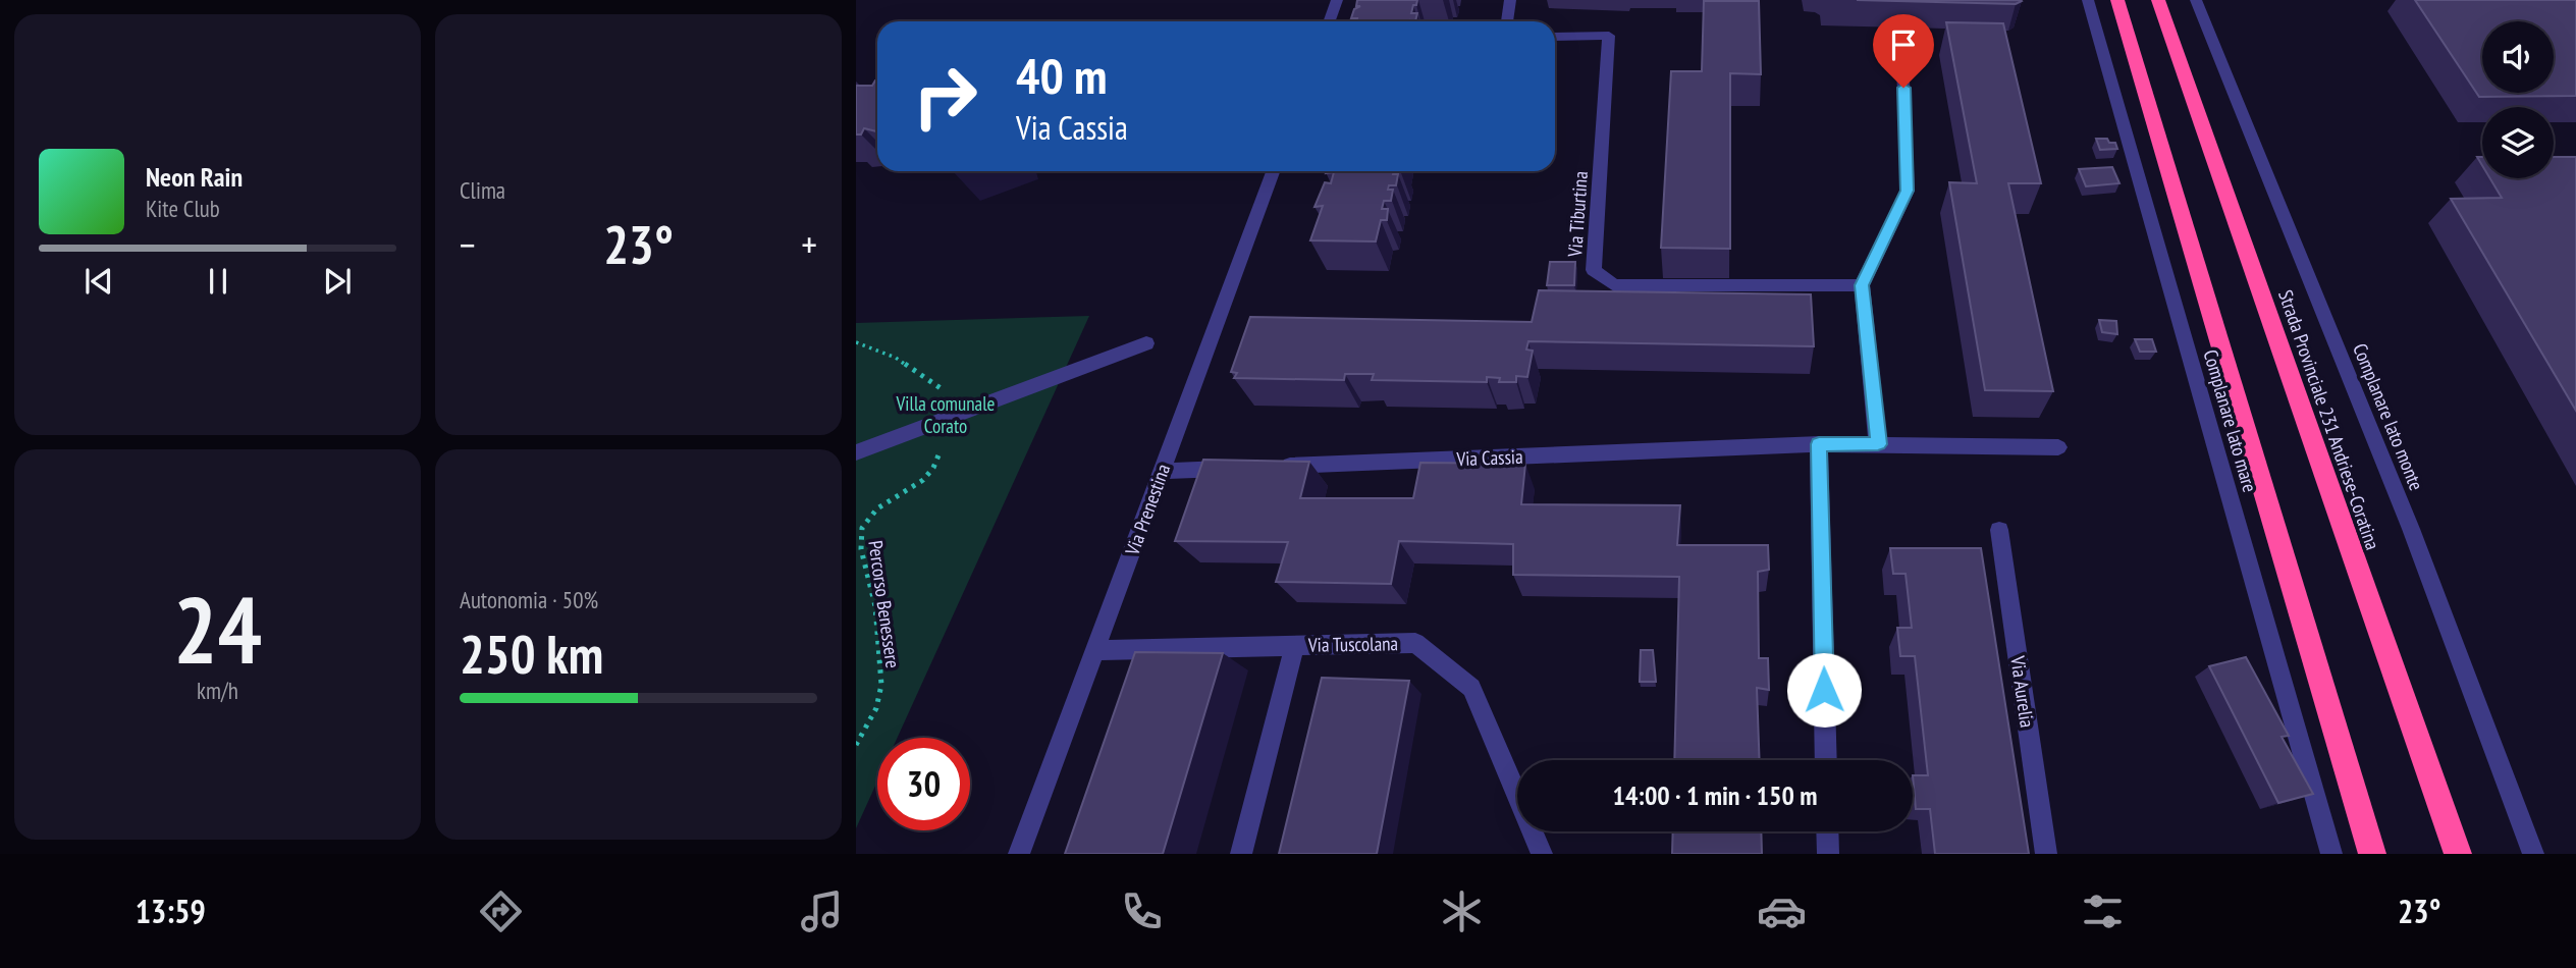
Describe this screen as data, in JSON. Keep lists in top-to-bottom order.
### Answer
{
  "streets": {
    "highway": ["Strada Provinciale 231 Andriese-Coratina"],
    "street": [
      "Via Tiburtina",
      "Complanare lato monte",
      "Complanare lato mare",
      "Via Cassia",
      "Via Prenestina",
      "Via Tuscolana",
      "Via Aurelia"
    ],
    "path": ["Percorso Benessere"]
  },
  "crossings": [
    ["Via Prenestina", "Via Tuscolana"]
  ],
  "parks": ["Villa comunale Corato"],
  "page": {
    "tile": [
      "Clima",
      ["24", "km/h"],
      ["Autonomia · 50%", "250 km"]
    ],
    "turn": ["40 m", "Via Cassia"],
    "song": ["Neon Rain", "Kite Club"],
    "heat": ["−", "23°", "+"],
    "limit": "30",
    "trip": "14:00 · 1 min · 150 m",
    "tabs": ["13:59", "23°"]
  }
}
